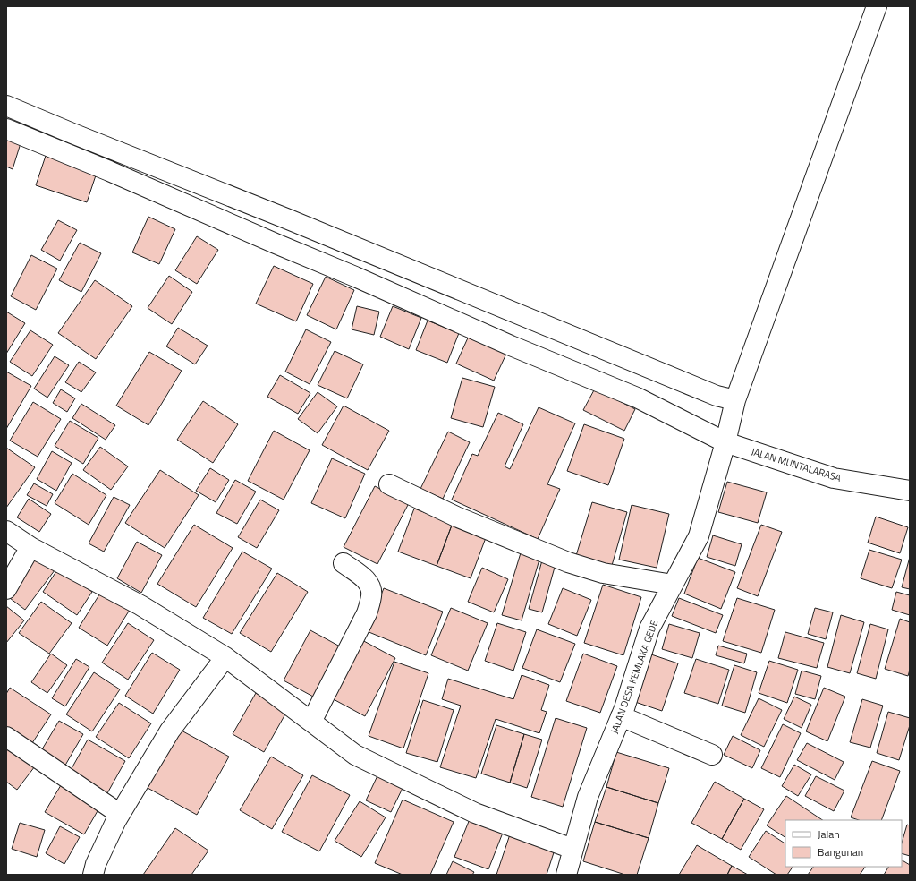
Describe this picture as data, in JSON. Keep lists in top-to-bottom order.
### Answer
{
  "streets": {
    "street": ["JALAN MUNTALARASA", "JALAN DESA KEMLAKA GEDE"]
  },
  "crossings": [
    ["JALAN MUNTALARASA", "JALAN DESA KEMLAKA GEDE"]
  ],
  "legend": ["Jalan", "Bangunan"]
}
